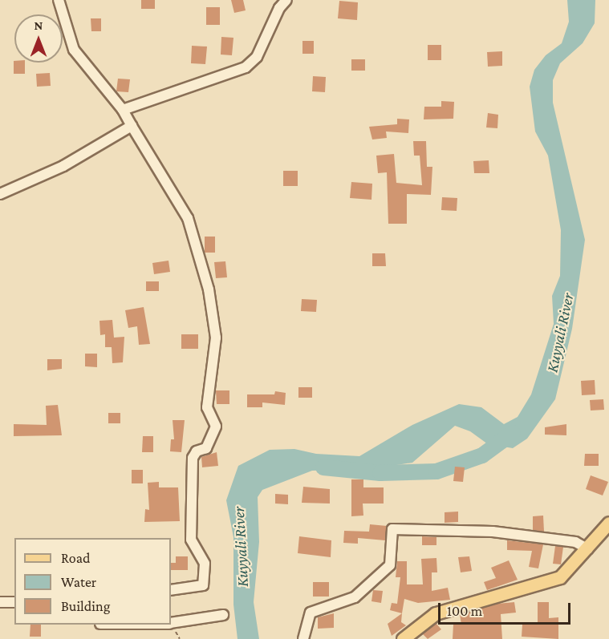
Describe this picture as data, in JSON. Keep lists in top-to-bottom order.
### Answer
{
  "water": ["Kuyyali River"],
  "legend": ["Road", "Water", "Building"],
  "scale_bar": "100 m",
  "north": "top"
}
